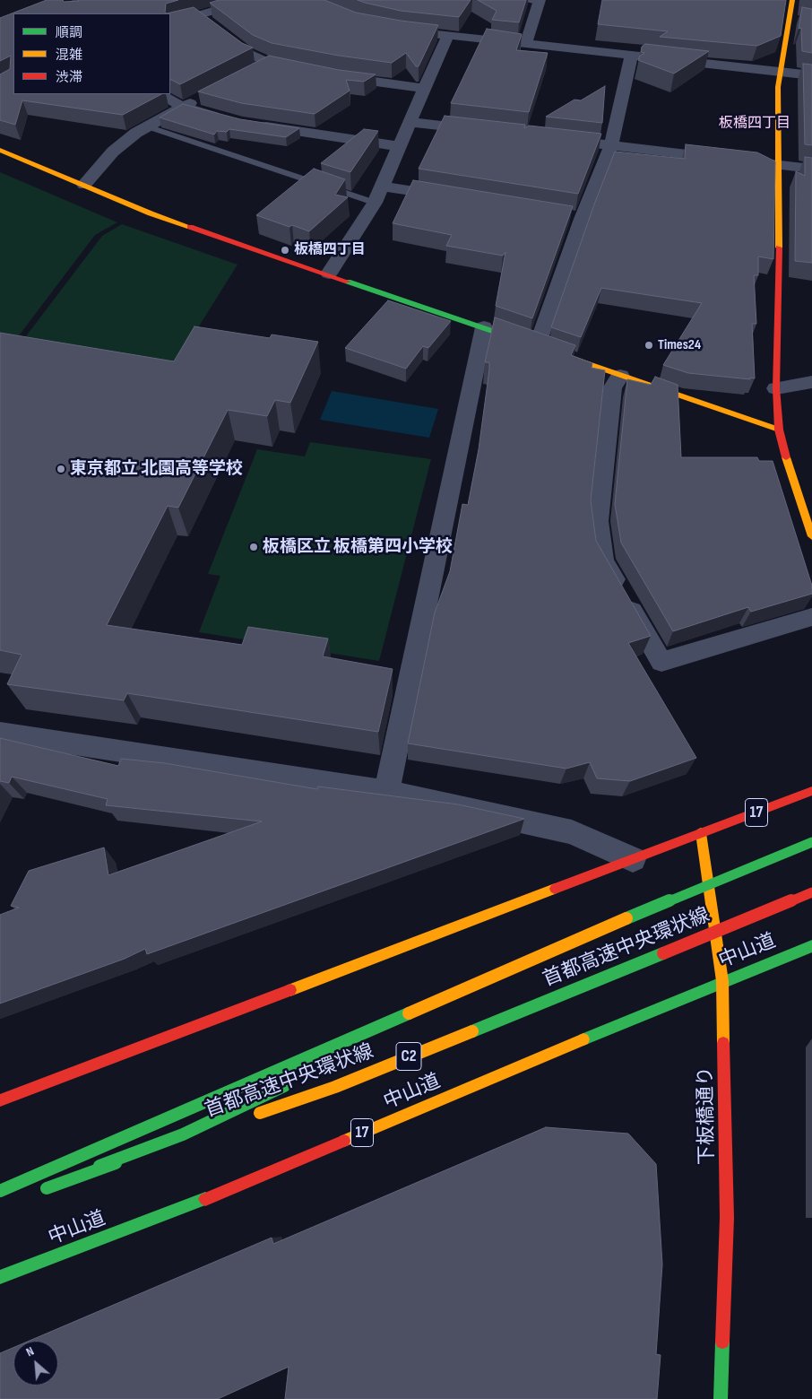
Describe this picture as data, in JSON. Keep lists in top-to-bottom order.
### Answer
{
  "streets": {
    "main road": [
      "17",
      "首都高速中央環状線",
      "中山道",
      "C2",
      "下板橋通り"
    ]
  },
  "crossings": [
    ["17", "下板橋通り"],
    ["中山道", "下板橋通り"]
  ],
  "districts": ["板橋四丁目"],
  "places": [
    "板橋四丁目",
    "Times24",
    "東京都立 北園高等学校",
    "板橋区立 板橋第四小学校"
  ],
  "legend": ["順調", "混雑", "渋滞"],
  "north": "top left"
}
